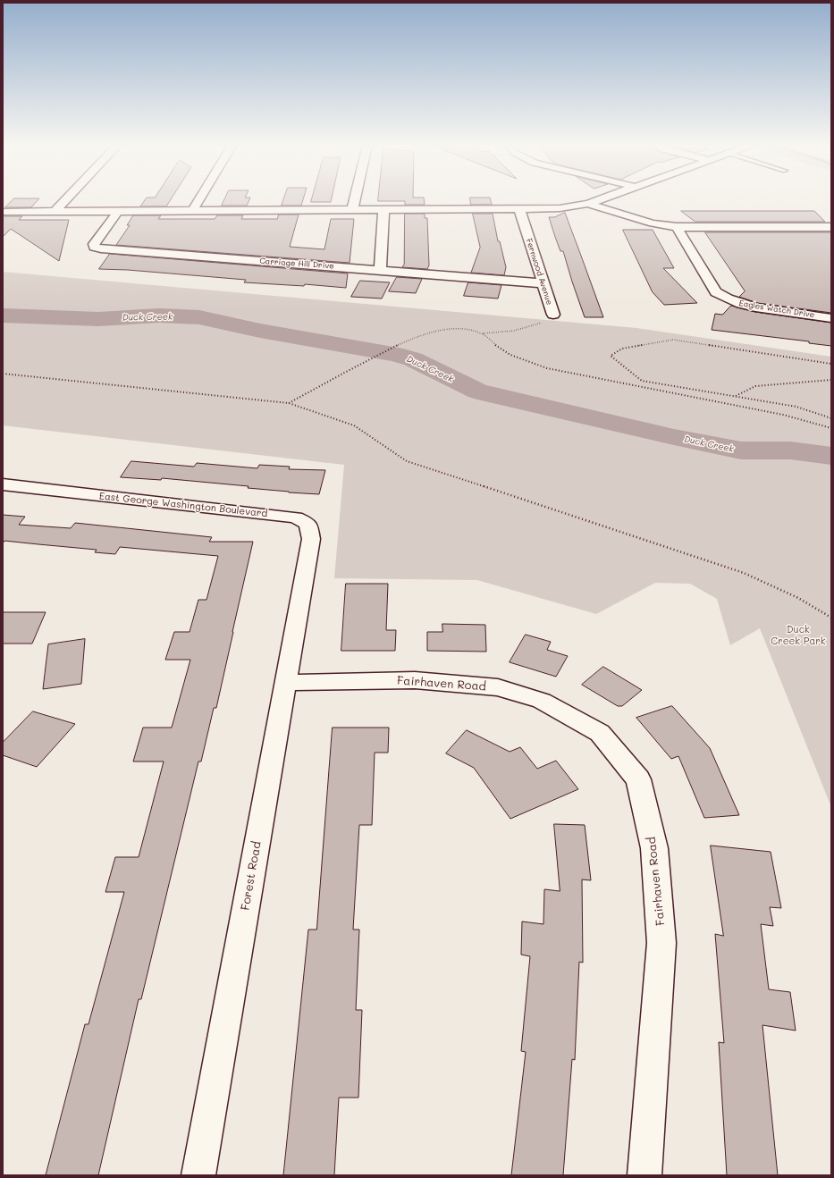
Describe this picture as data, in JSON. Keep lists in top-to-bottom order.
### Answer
{
  "streets": {
    "street": [
      "Carriage Hill Drive",
      "Fernwood Avenue",
      "Eagles Watch Drive",
      "East George Washington Boulevard",
      "Fairhaven Road",
      "Forest Road"
    ]
  },
  "crossings": [
    ["Carriage Hill Drive", "Fernwood Avenue"],
    ["East George Washington Boulevard", "Forest Road"],
    ["Fairhaven Road", "Forest Road"]
  ],
  "water": ["Duck Creek"],
  "parks": ["Duck Creek Park"]
}
